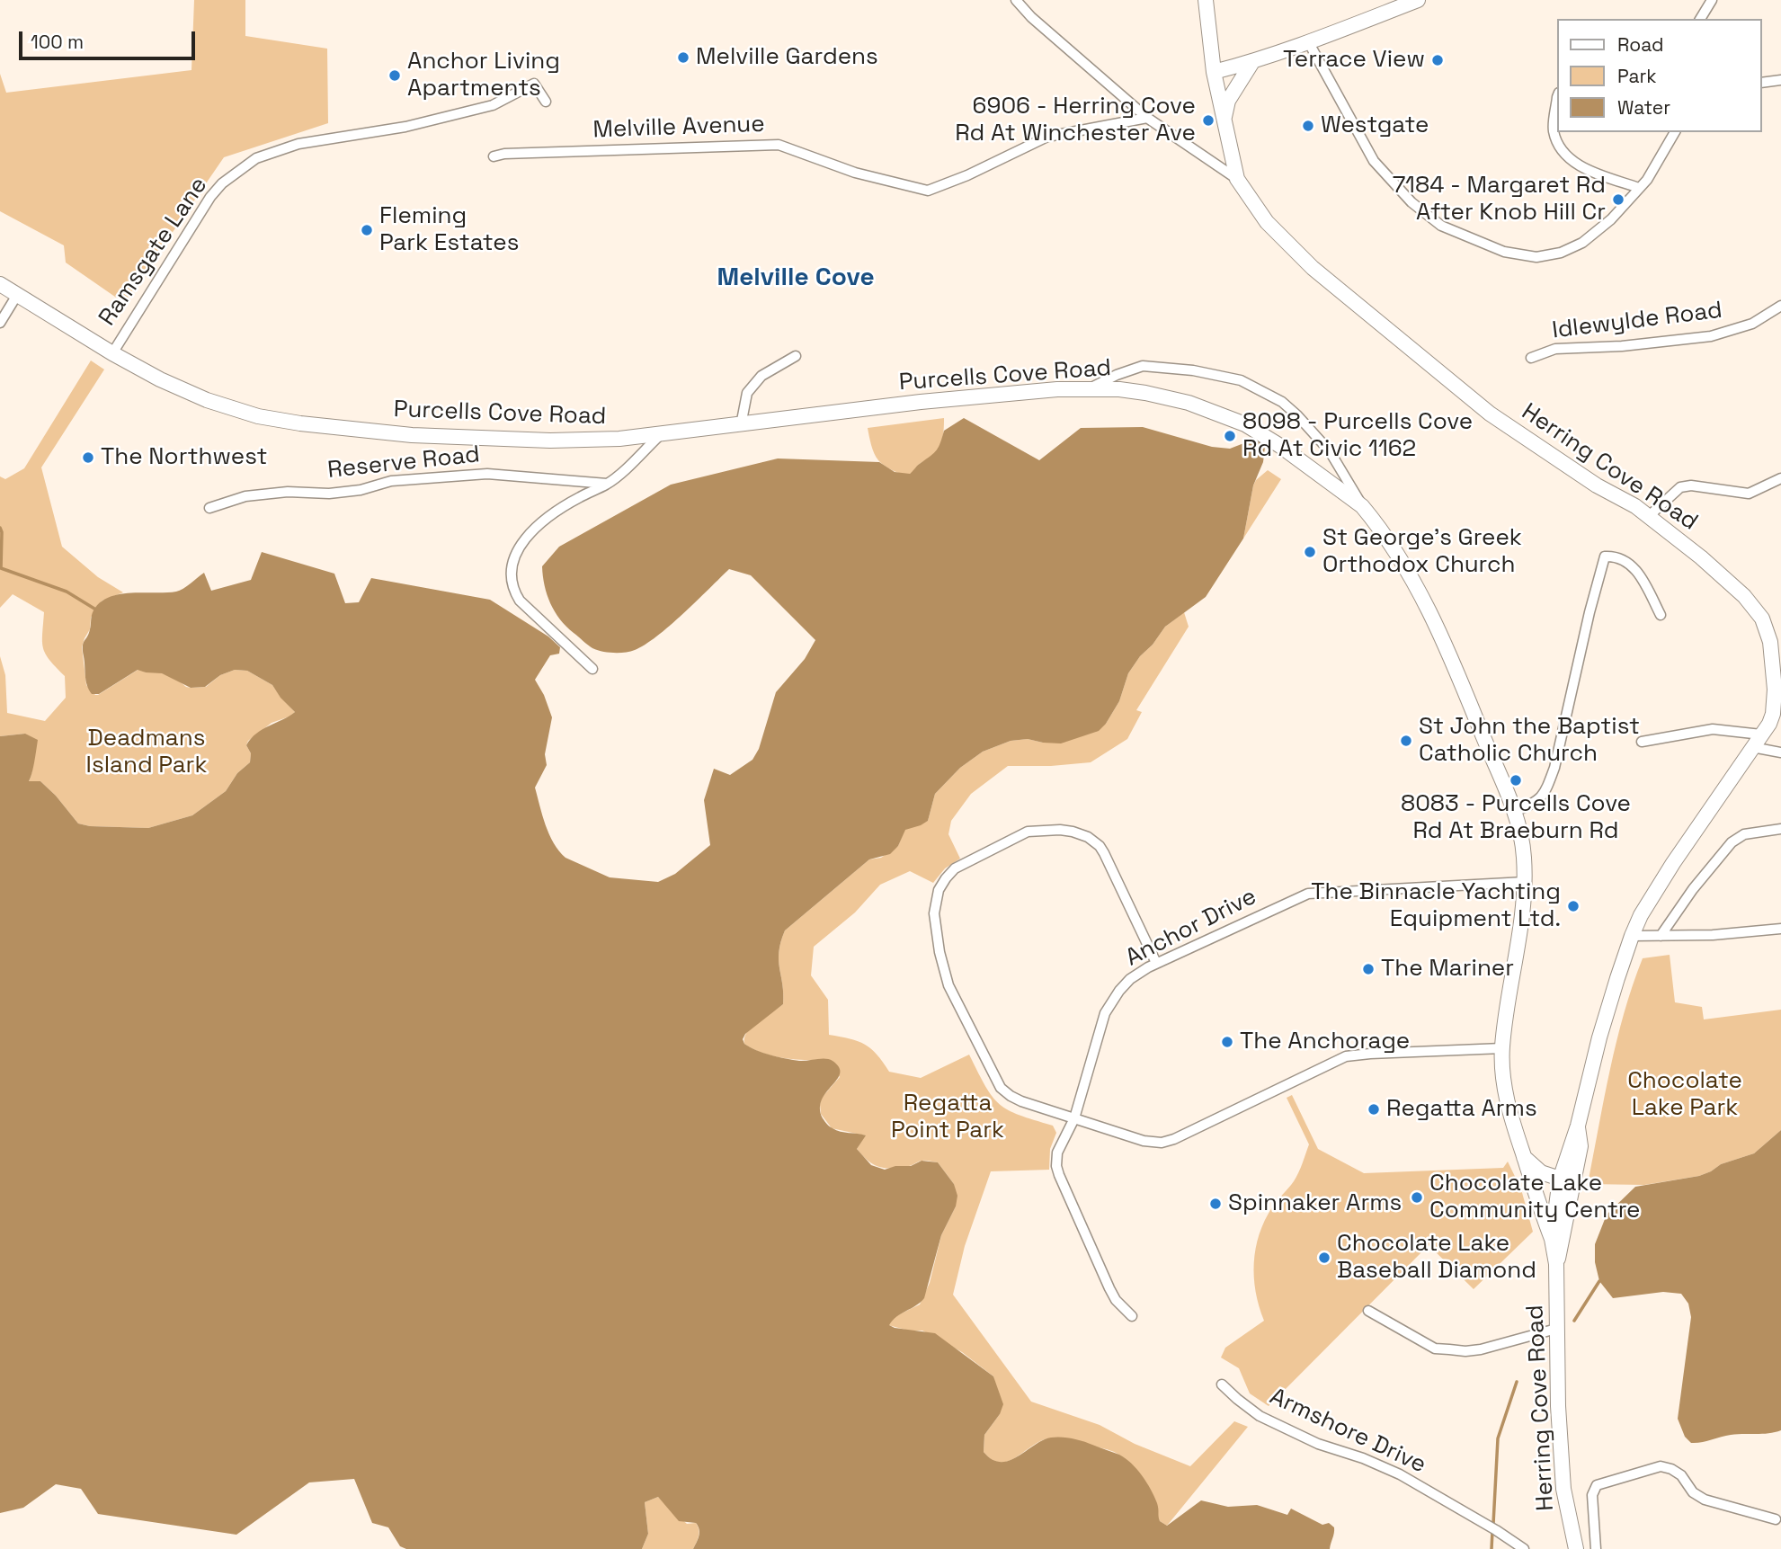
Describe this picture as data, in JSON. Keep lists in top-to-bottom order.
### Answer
{
  "streets": {
    "main road": ["Purcells Cove Road", "Herring Cove Road"],
    "street": [
      "Melville Avenue",
      "Ramsgate Lane",
      "Idlewylde Road",
      "Reserve Road",
      "Anchor Drive",
      "Armshore Drive"
    ]
  },
  "crossings": [
    ["Ramsgate Lane", "Purcells Cove Road"],
    ["Purcells Cove Road", "Herring Cove Road"],
    ["Purcells Cove Road", "Anchor Drive"]
  ],
  "districts": ["Melville Cove"],
  "parks": ["Deadmans Island Park", "Chocolate Lake Park", "Regatta Point Park"],
  "places": [
    "Melville Gardens",
    "Terrace View",
    "Anchor Living Apartments",
    "6906 - Herring Cove Rd At Winchester Ave",
    "Westgate",
    "7184 - Margaret Rd After Knob Hill Cr",
    "Fleming Park Estates",
    "8098 - Purcells Cove Rd At Civic 1162",
    "The Northwest",
    "St George's Greek Orthodox Church",
    "St John the Baptist Catholic Church",
    "8083 - Purcells Cove Rd At Braeburn Rd",
    "The Binnacle Yachting Equipment Ltd.",
    "The Mariner",
    "The Anchorage",
    "Regatta Arms",
    "Chocolate Lake Community Centre",
    "Spinnaker Arms",
    "Chocolate Lake Baseball Diamond"
  ],
  "legend": ["Road", "Park", "Water"],
  "scale_bar": "100 m"
}
